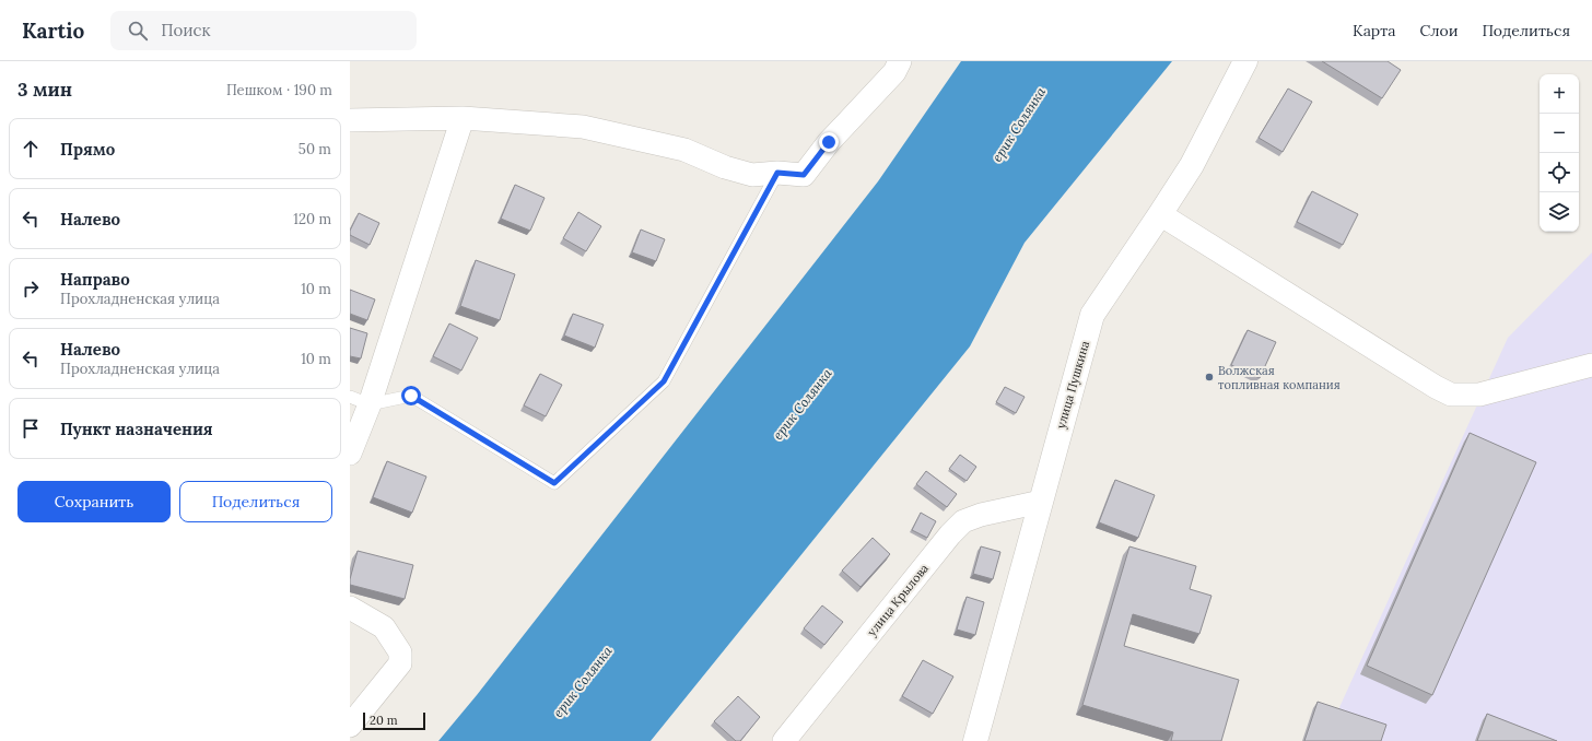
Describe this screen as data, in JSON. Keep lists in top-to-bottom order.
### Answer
{
  "streets": {
    "main road": ["улица Пушкина"],
    "street": ["улица Крылова"]
  },
  "crossings": [
    ["улица Пушкина", "улица Крылова"]
  ],
  "water": ["ерик Солянка"],
  "places": ["Волжская топливная компания"],
  "scale_bar": "20 m",
  "page": {
    "header": "Kartio",
    "search": "Поиск",
    "nav": ["Карта", "Слои", "Поделиться"],
    "heading": ["3 мин", "Пешком · 190 m"],
    "map_buttons": ["+", "−"],
    "list": [
      ["Прямо", "50 m"],
      ["Налево", "120 m"],
      ["Направо", "Прохладненская улица", "10 m"],
      ["Налево", "Прохладненская улица", "10 m"],
      "Пункт назначения"
    ],
    "buttons": ["Сохранить", "Поделиться"],
    "scale": "20 m"
  }
}
